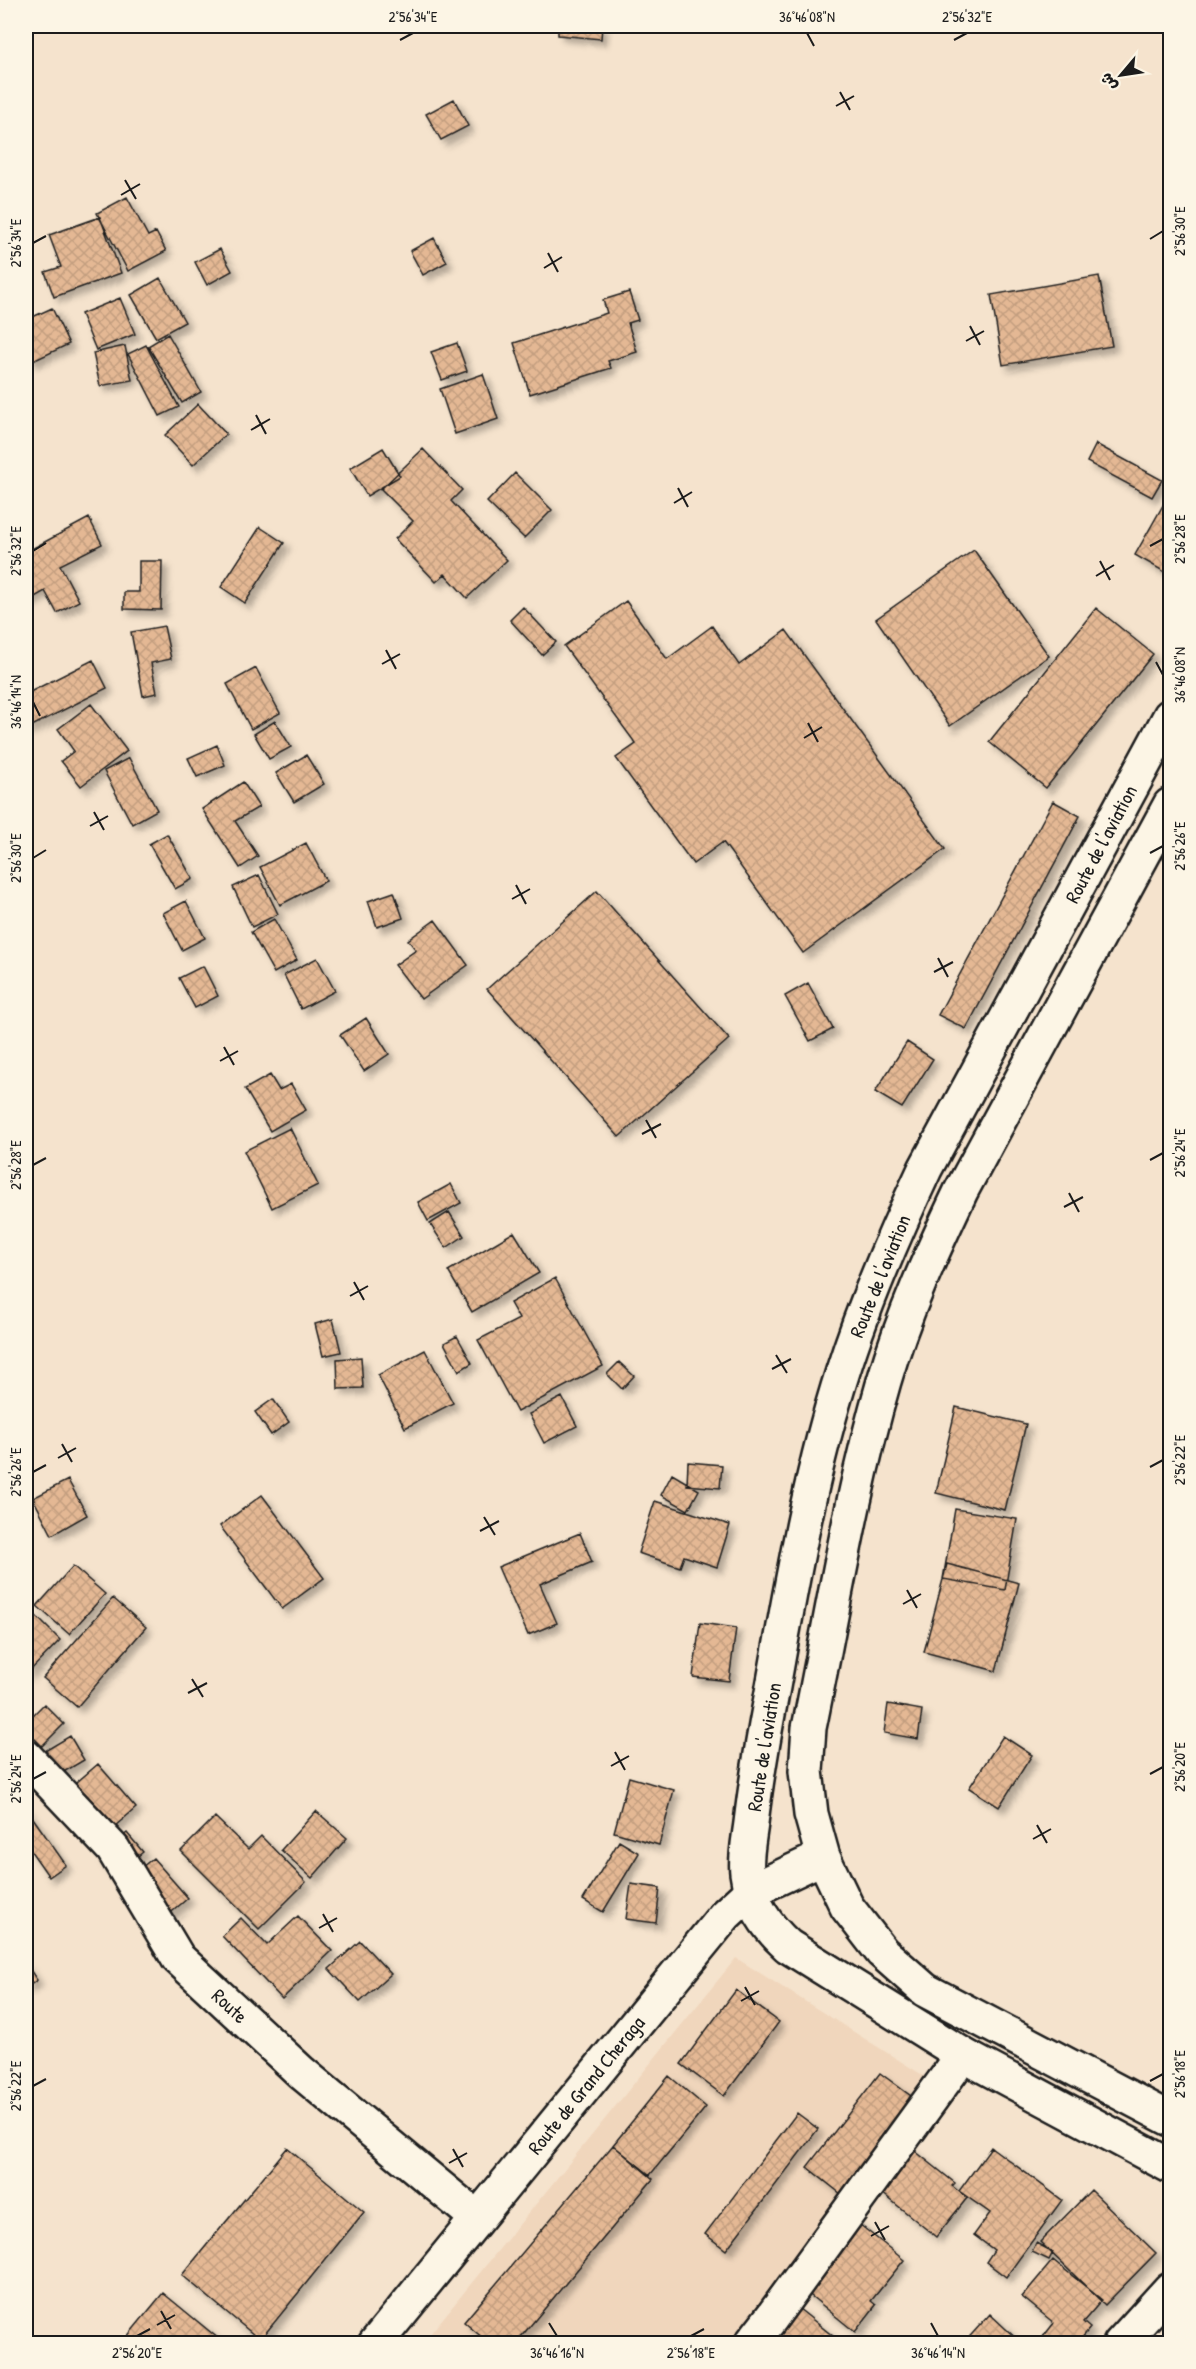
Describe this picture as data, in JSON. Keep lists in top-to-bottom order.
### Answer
{
  "streets": {
    "street": ["Route de l'aviation", "Route", "Route de Grand Cheraga"]
  },
  "crossings": [
    ["Route de l'aviation", "Route de Grand Cheraga"],
    ["Route", "Route de Grand Cheraga"]
  ],
  "north": "bottom left",
  "coordinates": [
    "2°56'34\"E",
    "36°46'08\"N",
    "2°56'32\"E",
    "2°56'30\"E",
    "2°56'28\"E",
    "36°46'14\"N",
    "2°56'26\"E",
    "2°56'24\"E",
    "2°56'22\"E",
    "2°56'20\"E",
    "2°56'18\"E",
    "36°46'16\"N"
  ]
}
